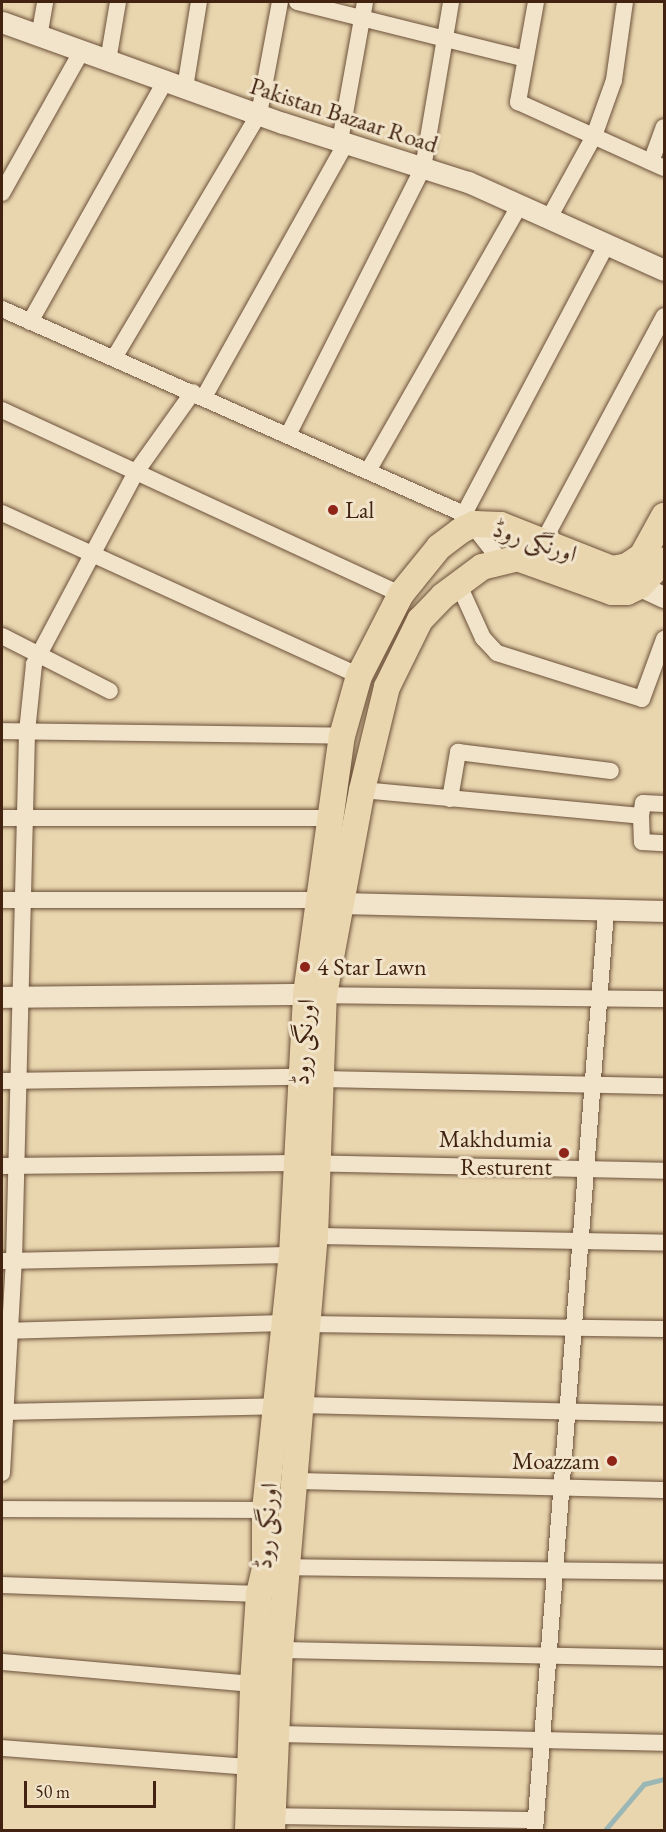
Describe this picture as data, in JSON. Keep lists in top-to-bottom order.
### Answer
{
  "streets": {
    "main road": ["اورنگی روڈ"],
    "street": ["Pakistan Bazaar Road"]
  },
  "places": [
    "Lal",
    "4 Star Lawn",
    "Makhdumia Resturent",
    "Moazzam"
  ],
  "scale_bar": "50 m"
}
